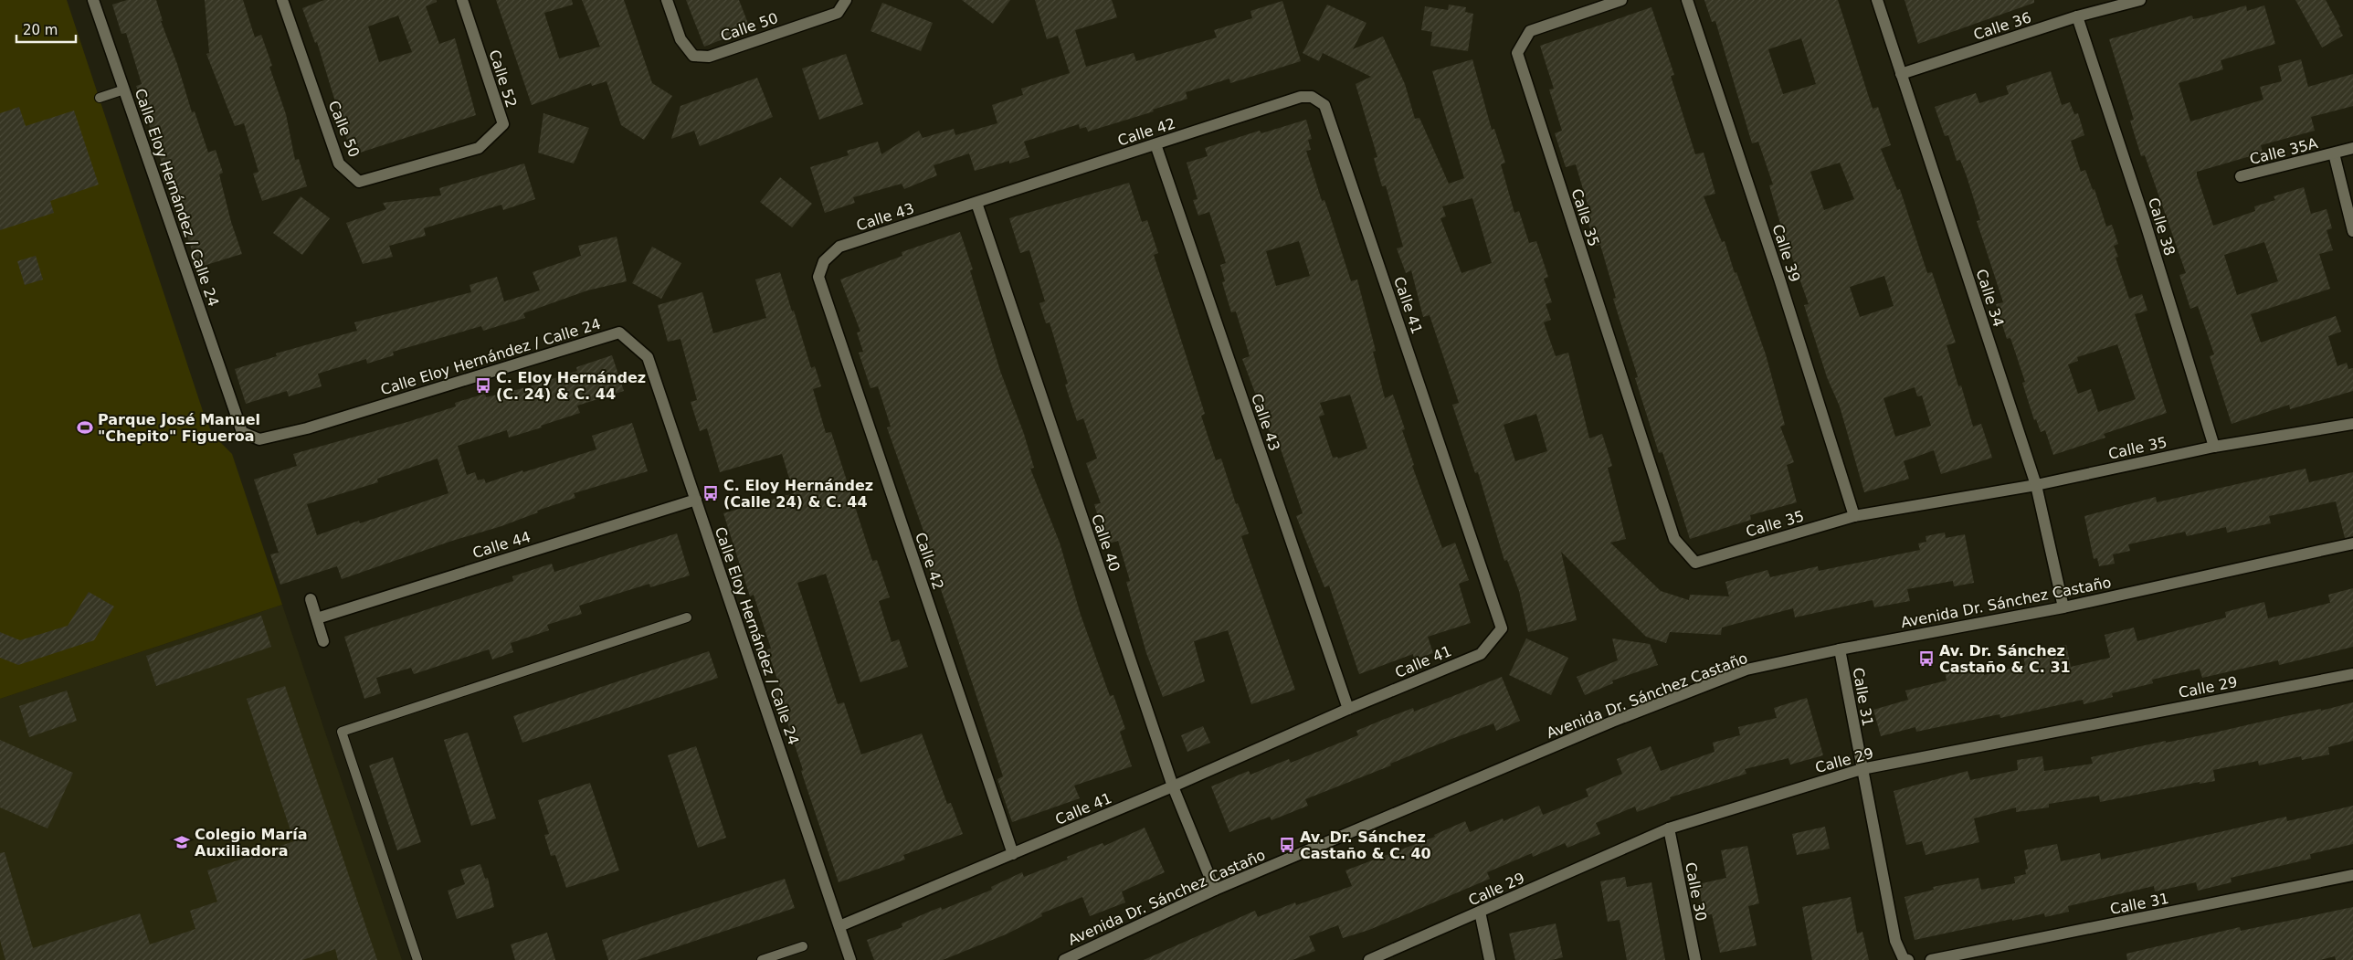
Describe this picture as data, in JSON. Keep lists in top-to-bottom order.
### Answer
{
  "streets": {
    "street": [
      "Calle 36",
      "Calle 50",
      "Calle 52",
      "Calle 42",
      "Calle 35A",
      "Calle Eloy Hernández / Calle 24",
      "Calle 43",
      "Calle 35",
      "Calle 38",
      "Calle 39",
      "Calle 34",
      "Calle 41",
      "Calle 40",
      "Calle 44",
      "Avenida Dr. Sánchez Castaño",
      "Calle 29",
      "Calle 31",
      "Calle 30"
    ]
  },
  "crossings": [
    ["Calle 36", "Calle 38"],
    ["Calle 36", "Calle 34"],
    ["Calle 50", "Calle 52"],
    ["Calle 42", "Calle 43"],
    ["Calle 42", "Calle 41"],
    ["Calle 42", "Calle 40"],
    ["Calle Eloy Hernández / Calle 24", "Calle 41"],
    ["Calle Eloy Hernández / Calle 24", "Calle 44"],
    ["Calle 43", "Calle 41"],
    ["Calle 43", "Calle 40"],
    ["Calle 35", "Calle 38"],
    ["Calle 35", "Calle 39"],
    ["Calle 35", "Calle 34"],
    ["Calle 34", "Avenida Dr. Sánchez Castaño"],
    ["Calle 41", "Calle 40"],
    ["Calle 40", "Avenida Dr. Sánchez Castaño"],
    ["Avenida Dr. Sánchez Castaño", "Calle 31"],
    ["Calle 29", "Calle 31"],
    ["Calle 29", "Calle 30"]
  ],
  "places": {
    "bus stop": [
      "C. Eloy Hernández (C. 24) & C. 44",
      "C. Eloy Hernández (Calle 24) & C. 44",
      "Av. Dr. Sánchez Castaño & C. 31",
      "Av. Dr. Sánchez Castaño & C. 40"
    ],
    "sports": ["Parque José Manuel \"Chepito\" Figueroa"],
    "school or university": ["Colegio María Auxiliadora"]
  },
  "scale_bar": "20 m"
}
